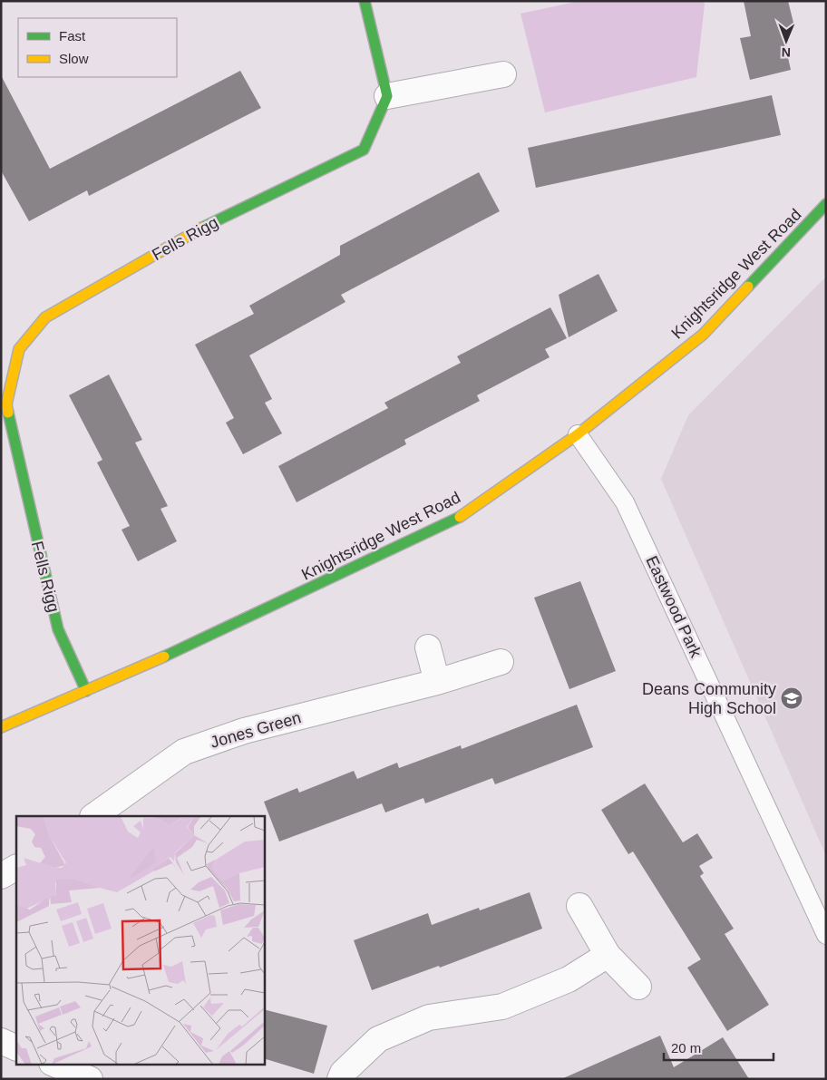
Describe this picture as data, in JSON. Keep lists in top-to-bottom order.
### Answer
{
  "streets": {
    "street": ["Fells Rigg", "Knightsridge West Road", "Jones Green"],
    "lane": ["Eastwood Park"]
  },
  "crossings": [
    ["Fells Rigg", "Knightsridge West Road"],
    ["Knightsridge West Road", "Eastwood Park"]
  ],
  "places": {
    "school or university": ["Deans Community High School"]
  },
  "legend": ["Fast", "Slow"],
  "scale_bar": "20 m",
  "north": "bottom"
}
